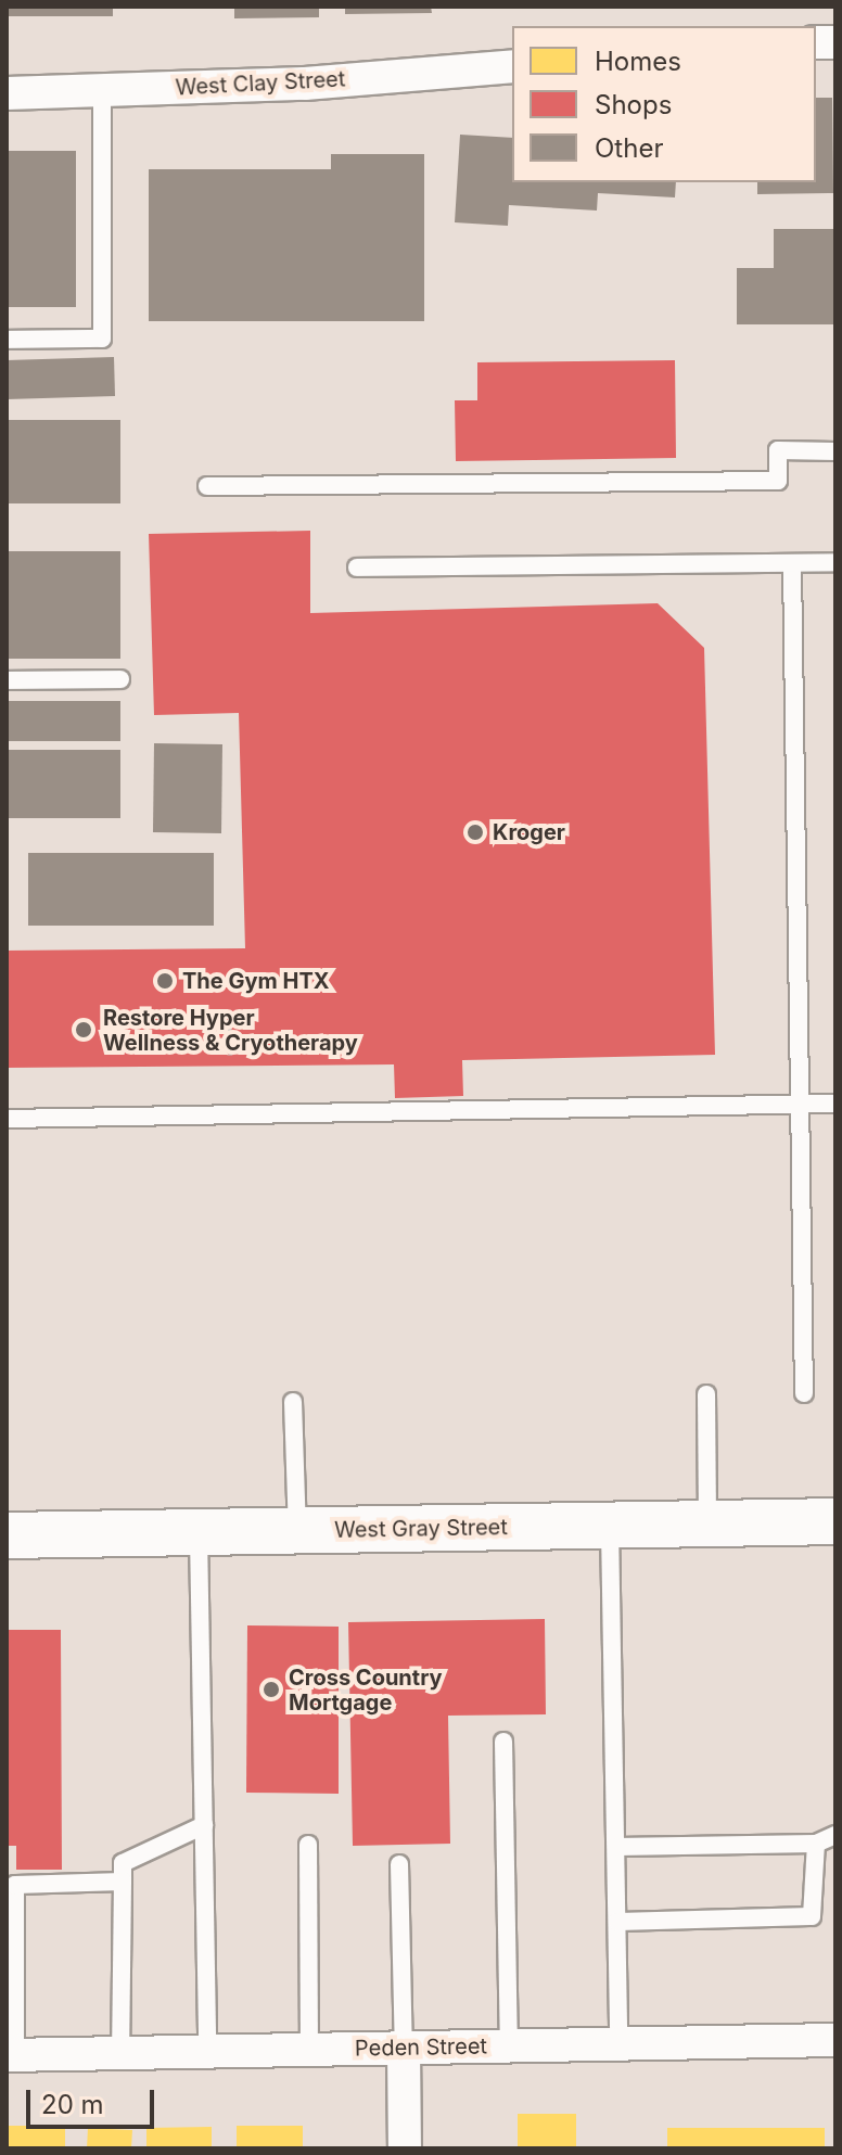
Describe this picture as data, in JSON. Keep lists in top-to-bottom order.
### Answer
{
  "streets": {
    "main road": ["West Gray Street"],
    "street": ["West Clay Street", "Peden Street"]
  },
  "places": [
    "Kroger",
    "The Gym HTX",
    "Restore Hyper Wellness & Cryotherapy",
    "Cross Country Mortgage"
  ],
  "legend": ["Homes", "Shops", "Other"],
  "scale_bar": "20 m"
}
